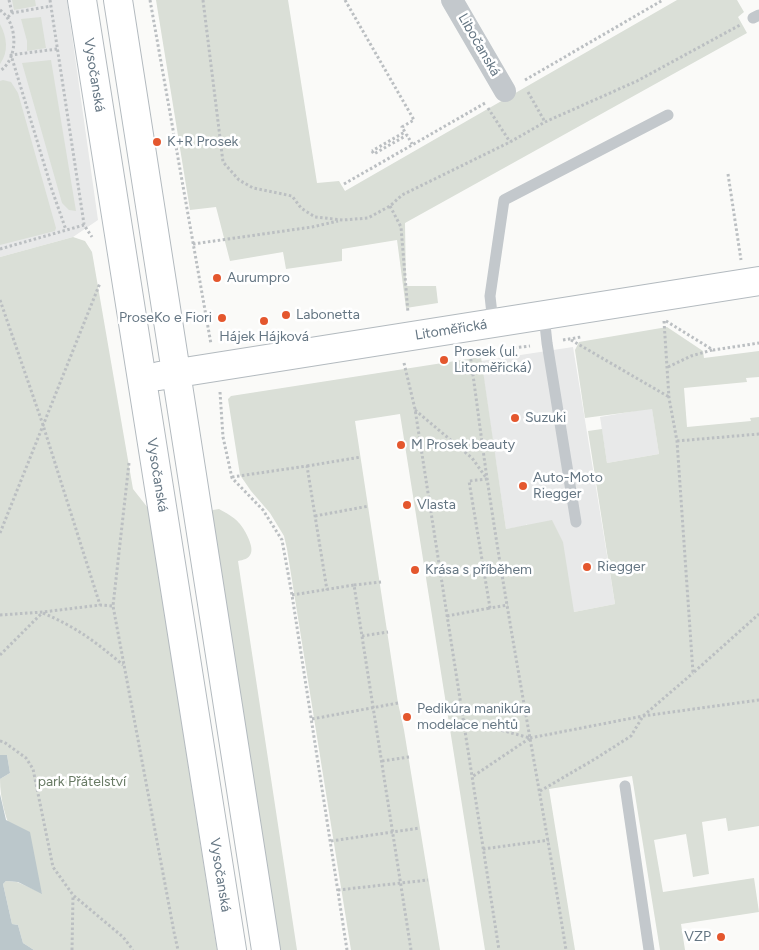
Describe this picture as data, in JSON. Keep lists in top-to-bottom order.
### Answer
{
  "streets": {
    "main road": ["Vysočanská", "Litoměřická"],
    "street": ["Libočanská"]
  },
  "crossings": [
    ["Vysočanská", "Litoměřická"]
  ],
  "parks": ["park Přátelství"],
  "places": [
    "K+R Prosek",
    "Aurumpro",
    "Labonetta",
    "ProseKo e Fiori",
    "Hájek Hájková",
    "Prosek (ul. Litoměřická)",
    "Suzuki",
    "M Prosek beauty",
    "Auto-Moto Riegger",
    "Vlasta",
    "Riegger",
    "Krása s příběhem",
    "Pedikúra manikúra modelace nehtů",
    "VZP"
  ]
}
